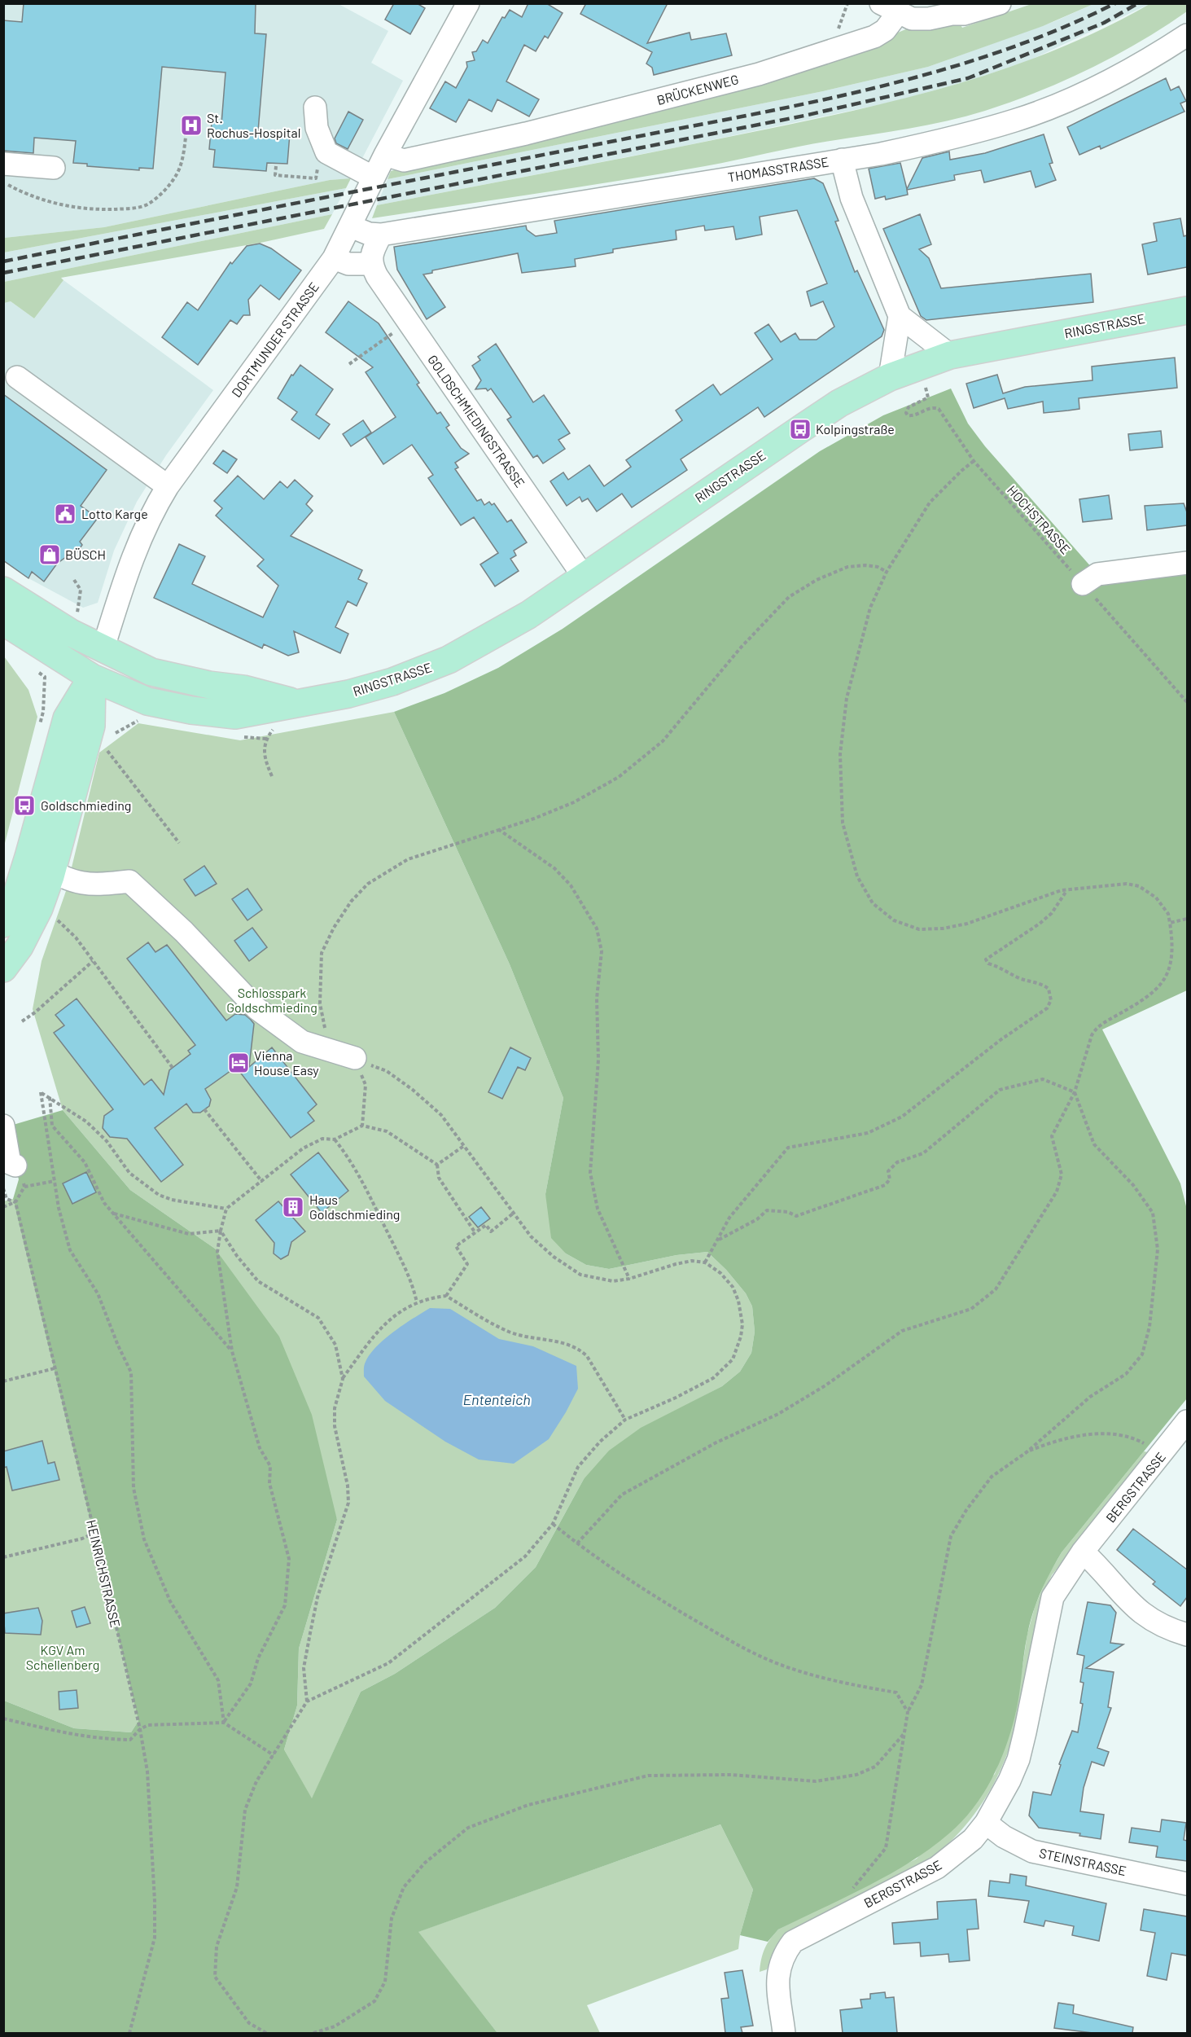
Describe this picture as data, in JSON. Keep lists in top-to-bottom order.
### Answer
{
  "streets": {
    "main road": ["RINGSTRASSE", "DORTMUNDER STRASSE"],
    "street": [
      "BRÜCKENWEG",
      "THOMASSTRASSE",
      "GOLDSCHMIEDINGSTRASSE",
      "BERGSTRASSE",
      "STEINSTRASSE"
    ],
    "path": ["HOCHSTRASSE", "HEINRICHSTRASSE"]
  },
  "crossings": [
    ["BRÜCKENWEG", "DORTMUNDER STRASSE"],
    ["THOMASSTRASSE", "DORTMUNDER STRASSE"],
    ["RINGSTRASSE", "DORTMUNDER STRASSE"],
    ["RINGSTRASSE", "GOLDSCHMIEDINGSTRASSE"],
    ["BERGSTRASSE", "STEINSTRASSE"]
  ],
  "water": ["Ententeich"],
  "parks": ["Schlosspark Goldschmieding", "KGV Am Schellenberg"],
  "places": {
    "hospital": ["St. Rochus-Hospital"],
    "bus stop": ["Kolpingstraße", "Goldschmieding"],
    "public building": ["Lotto Karge"],
    "shop": ["BÜSCH"],
    "hotel": ["Vienna House Easy"],
    "building": ["Haus Goldschmieding"]
  }
}
